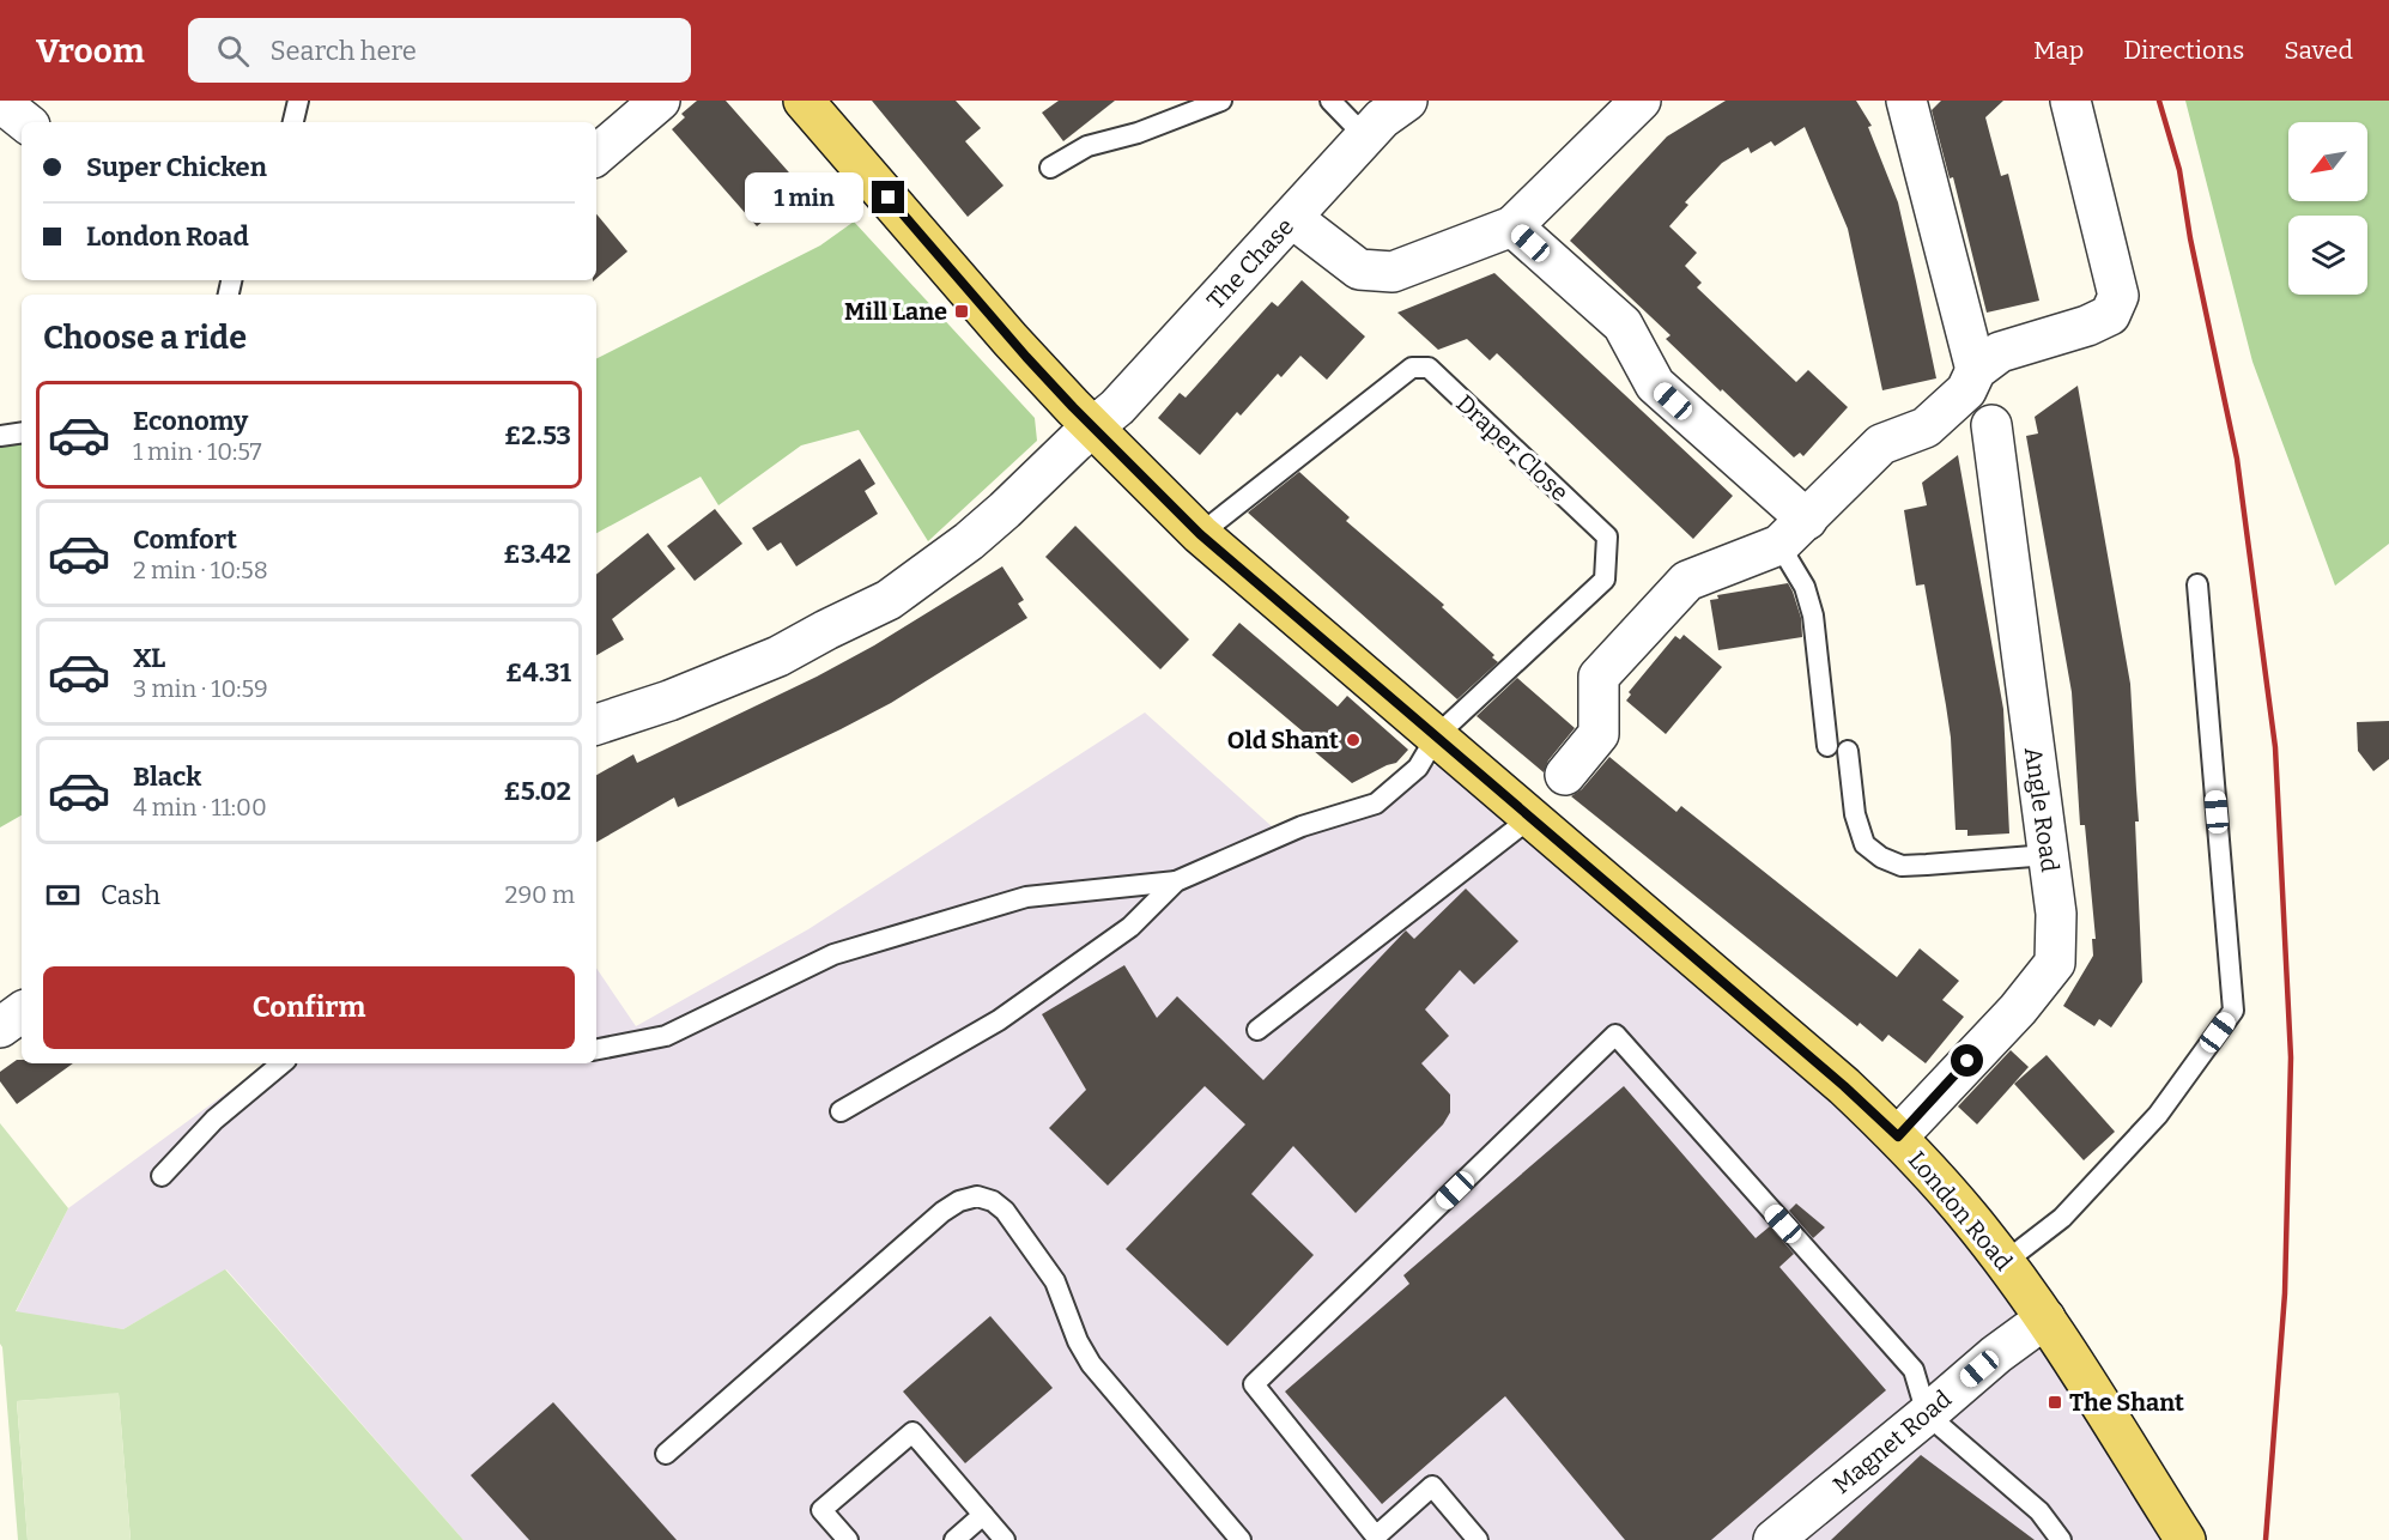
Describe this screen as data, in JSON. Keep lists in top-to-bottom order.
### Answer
{
  "streets": {
    "main road": ["London Road"],
    "street": ["The Chase", "Angle Road", "Magnet Road"],
    "lane": ["Draper Close"]
  },
  "crossings": [
    ["The Chase", "London Road"],
    ["Draper Close", "London Road"],
    ["Angle Road", "London Road"],
    ["London Road", "Magnet Road"]
  ],
  "places": {
    "transit": ["Mill Lane", "The Shant"],
    "other": ["Old Shant"]
  },
  "north": "bottom left",
  "page": {
    "header": "Vroom",
    "search": "Search here",
    "nav": ["Map", "Directions", "Saved"],
    "banner": ["Super Chicken", "London Road"],
    "bubble": "1 min",
    "heading": "Choose a ride",
    "list": [
      {
        "name": "Economy",
        "note": "1 min · 10:57",
        "value": "£2.53"
      },
      {
        "name": "Comfort",
        "note": "2 min · 10:58",
        "value": "£3.42"
      },
      {
        "name": "XL",
        "note": "3 min · 10:59",
        "value": "£4.31"
      },
      {
        "name": "Black",
        "note": "4 min · 11:00",
        "value": "£5.02"
      }
    ],
    "pay": ["Cash", "290 m"],
    "buttons": "Confirm"
  }
}
